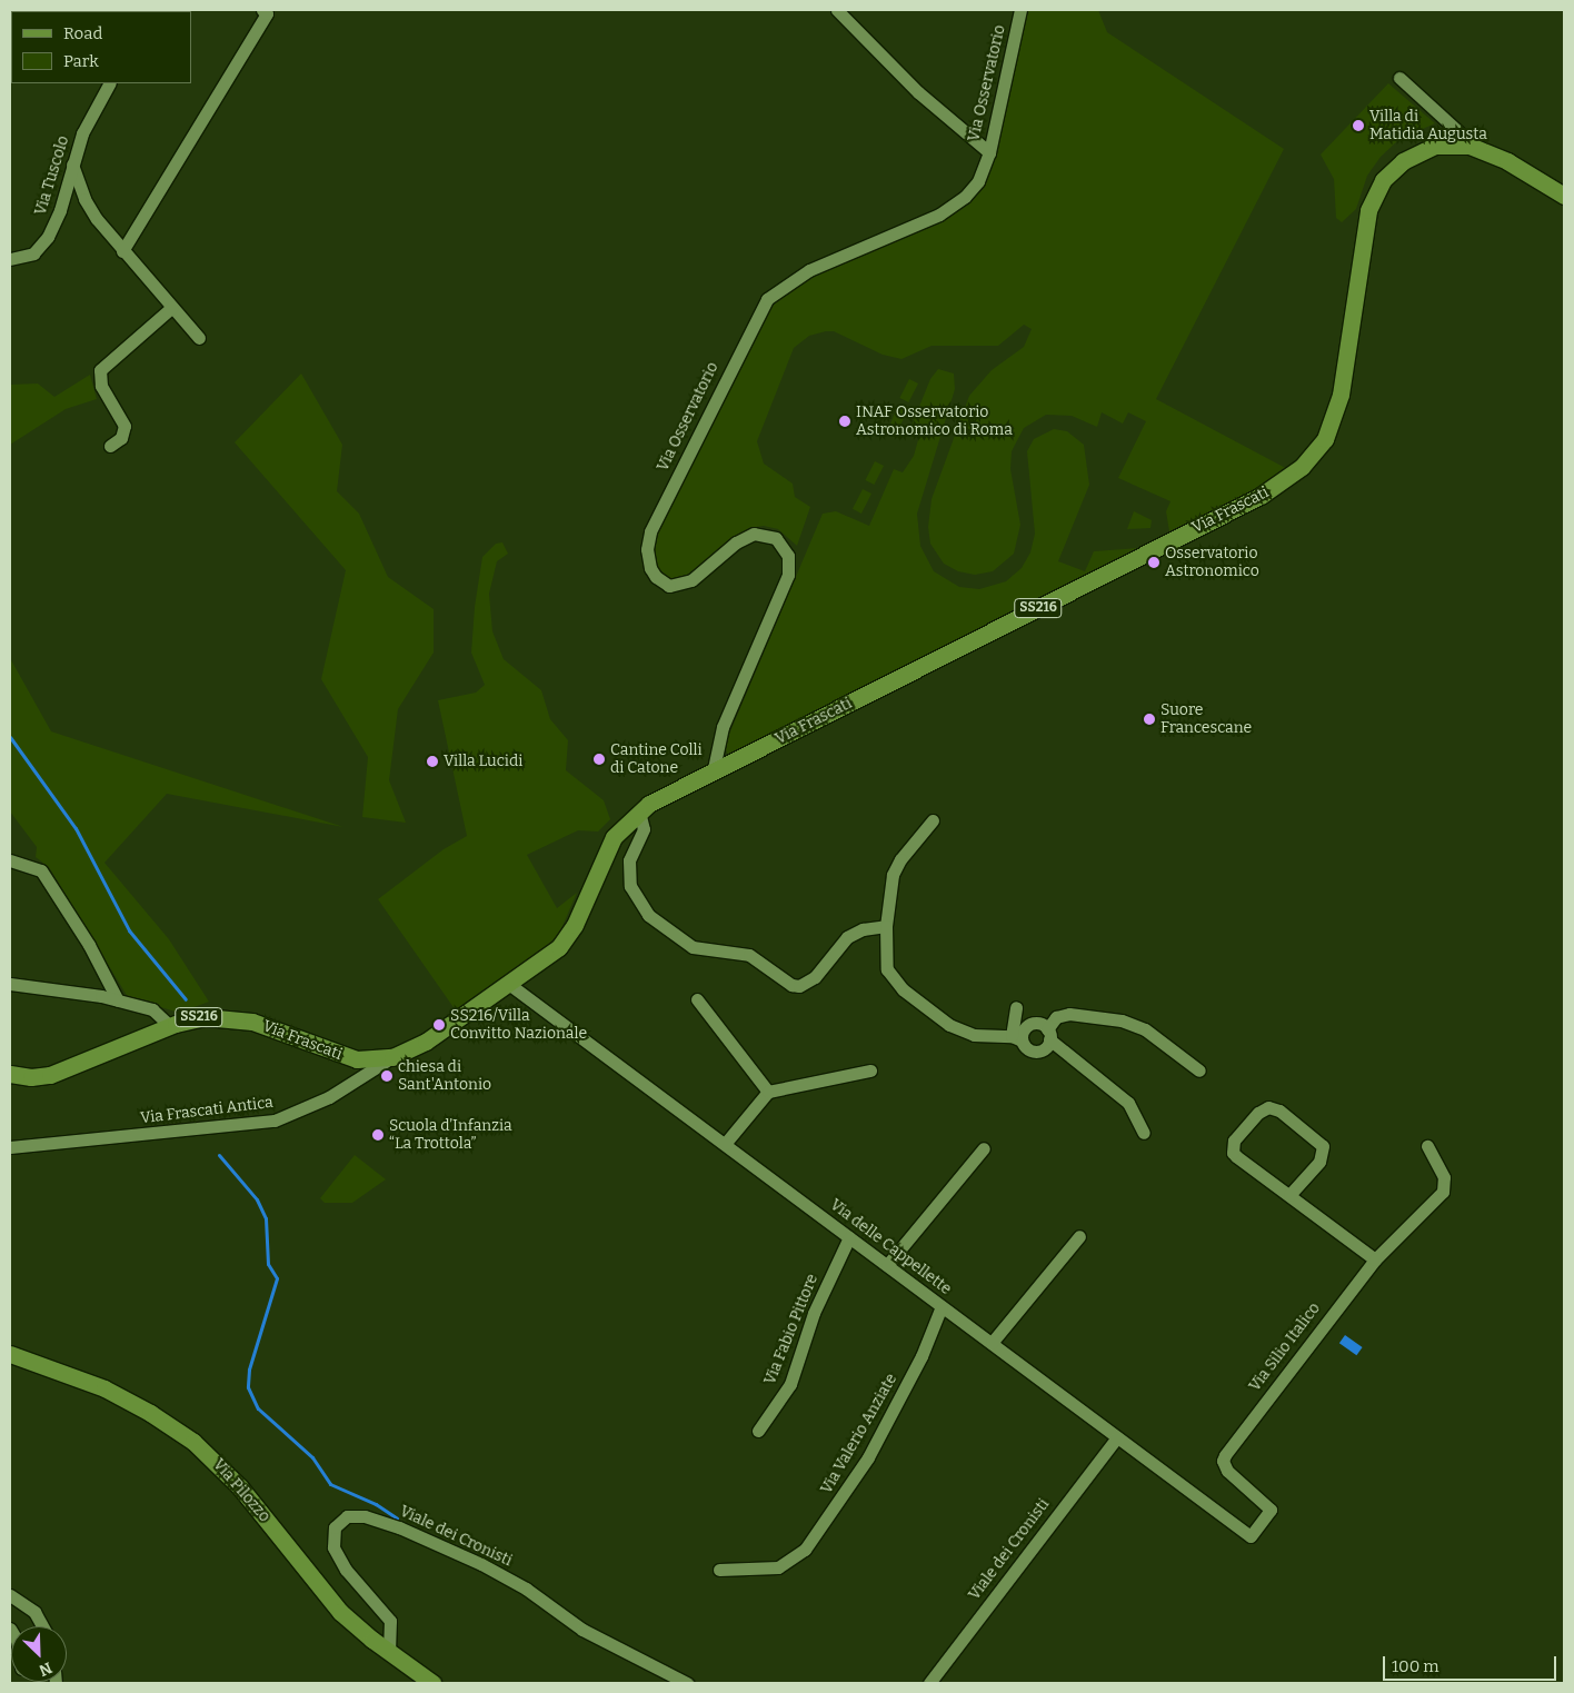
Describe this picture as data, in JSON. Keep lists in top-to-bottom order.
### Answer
{
  "streets": {
    "main road": ["Via Frascati", "SS216", "Via Pilozzo"],
    "street": [
      "Via Osservatorio",
      "Via Tuscolo",
      "Via Frascati Antica",
      "Via delle Cappellette",
      "Via Fabio Pittore",
      "Via Silio Italico",
      "Via Valerio Anziate",
      "Viale dei Cronisti"
    ]
  },
  "crossings": [
    ["Via Osservatorio", "Via Frascati"],
    ["Via Frascati", "Via Frascati Antica"],
    ["Via Frascati", "Via delle Cappellette"],
    ["Via delle Cappellette", "Via Fabio Pittore"],
    ["Via delle Cappellette", "Via Silio Italico"],
    ["Via delle Cappellette", "Via Valerio Anziate"],
    ["Via delle Cappellette", "Viale dei Cronisti"],
    ["Via Pilozzo", "Viale dei Cronisti"]
  ],
  "places": [
    "Villa di Matidia Augusta",
    "INAF Osservatorio Astronomico di Roma",
    "Osservatorio Astronomico",
    "Suore Francescane",
    "Cantine Colli di Catone",
    "Villa Lucidi",
    "SS216/Villa Convitto Nazionale",
    "chiesa di Sant'Antonio",
    "Scuola d’Infanzia “La Trottola”"
  ],
  "legend": ["Road", "Park"],
  "scale_bar": "100 m",
  "north": "bottom right"
}
